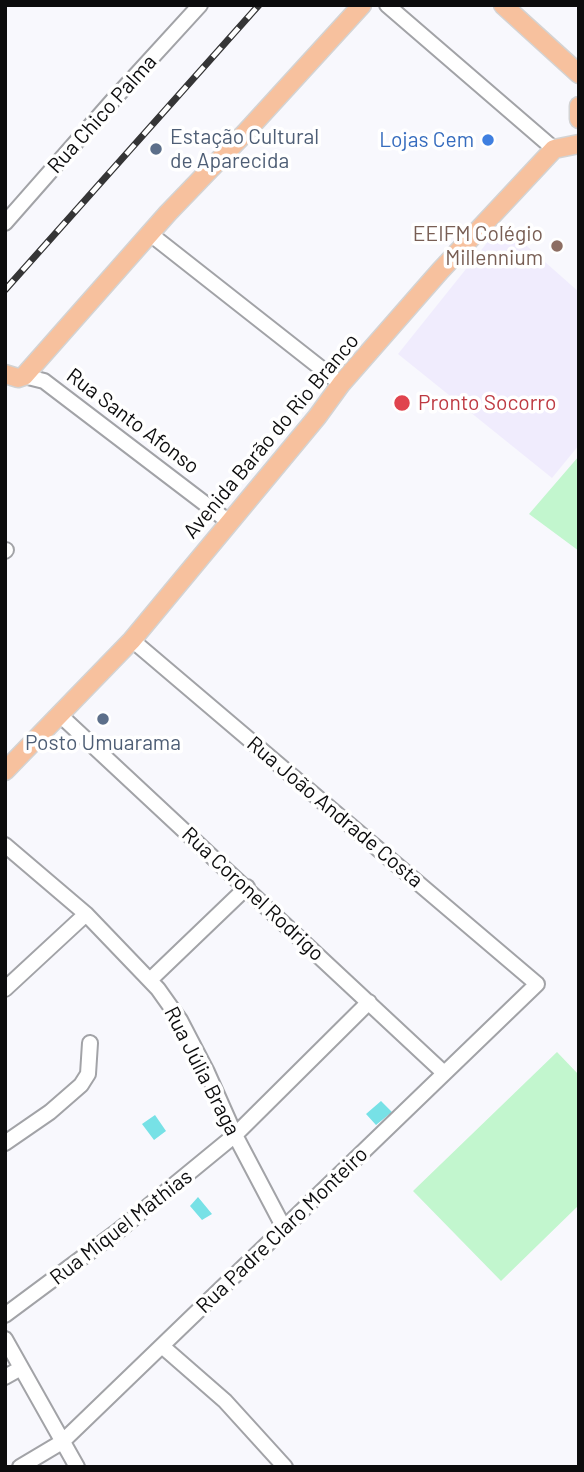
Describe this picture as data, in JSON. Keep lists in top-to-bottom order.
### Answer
{
  "streets": {
    "main road": ["Rua Santo Afonso", "Avenida Barão do Rio Branco"],
    "street": [
      "Rua Chico Palma",
      "Rua João Andrade Costa",
      "Rua Coronel Rodrigo",
      "Rua Júlia Braga",
      "Rua Miquel Mathias",
      "Rua Padre Claro Monteiro"
    ]
  },
  "crossings": [
    ["Rua Santo Afonso", "Avenida Barão do Rio Branco"],
    ["Avenida Barão do Rio Branco", "Rua João Andrade Costa"],
    ["Avenida Barão do Rio Branco", "Rua Coronel Rodrigo"],
    ["Rua João Andrade Costa", "Rua Padre Claro Monteiro"],
    ["Rua Coronel Rodrigo", "Rua Miquel Mathias"],
    ["Rua Coronel Rodrigo", "Rua Padre Claro Monteiro"],
    ["Rua Júlia Braga", "Rua Miquel Mathias"],
    ["Rua Júlia Braga", "Rua Padre Claro Monteiro"]
  ],
  "places": [
    "Lojas Cem",
    "Estação Cultural de Aparecida",
    "EEIFM Colégio Millennium",
    "Pronto Socorro",
    "Posto Umuarama"
  ]
}
